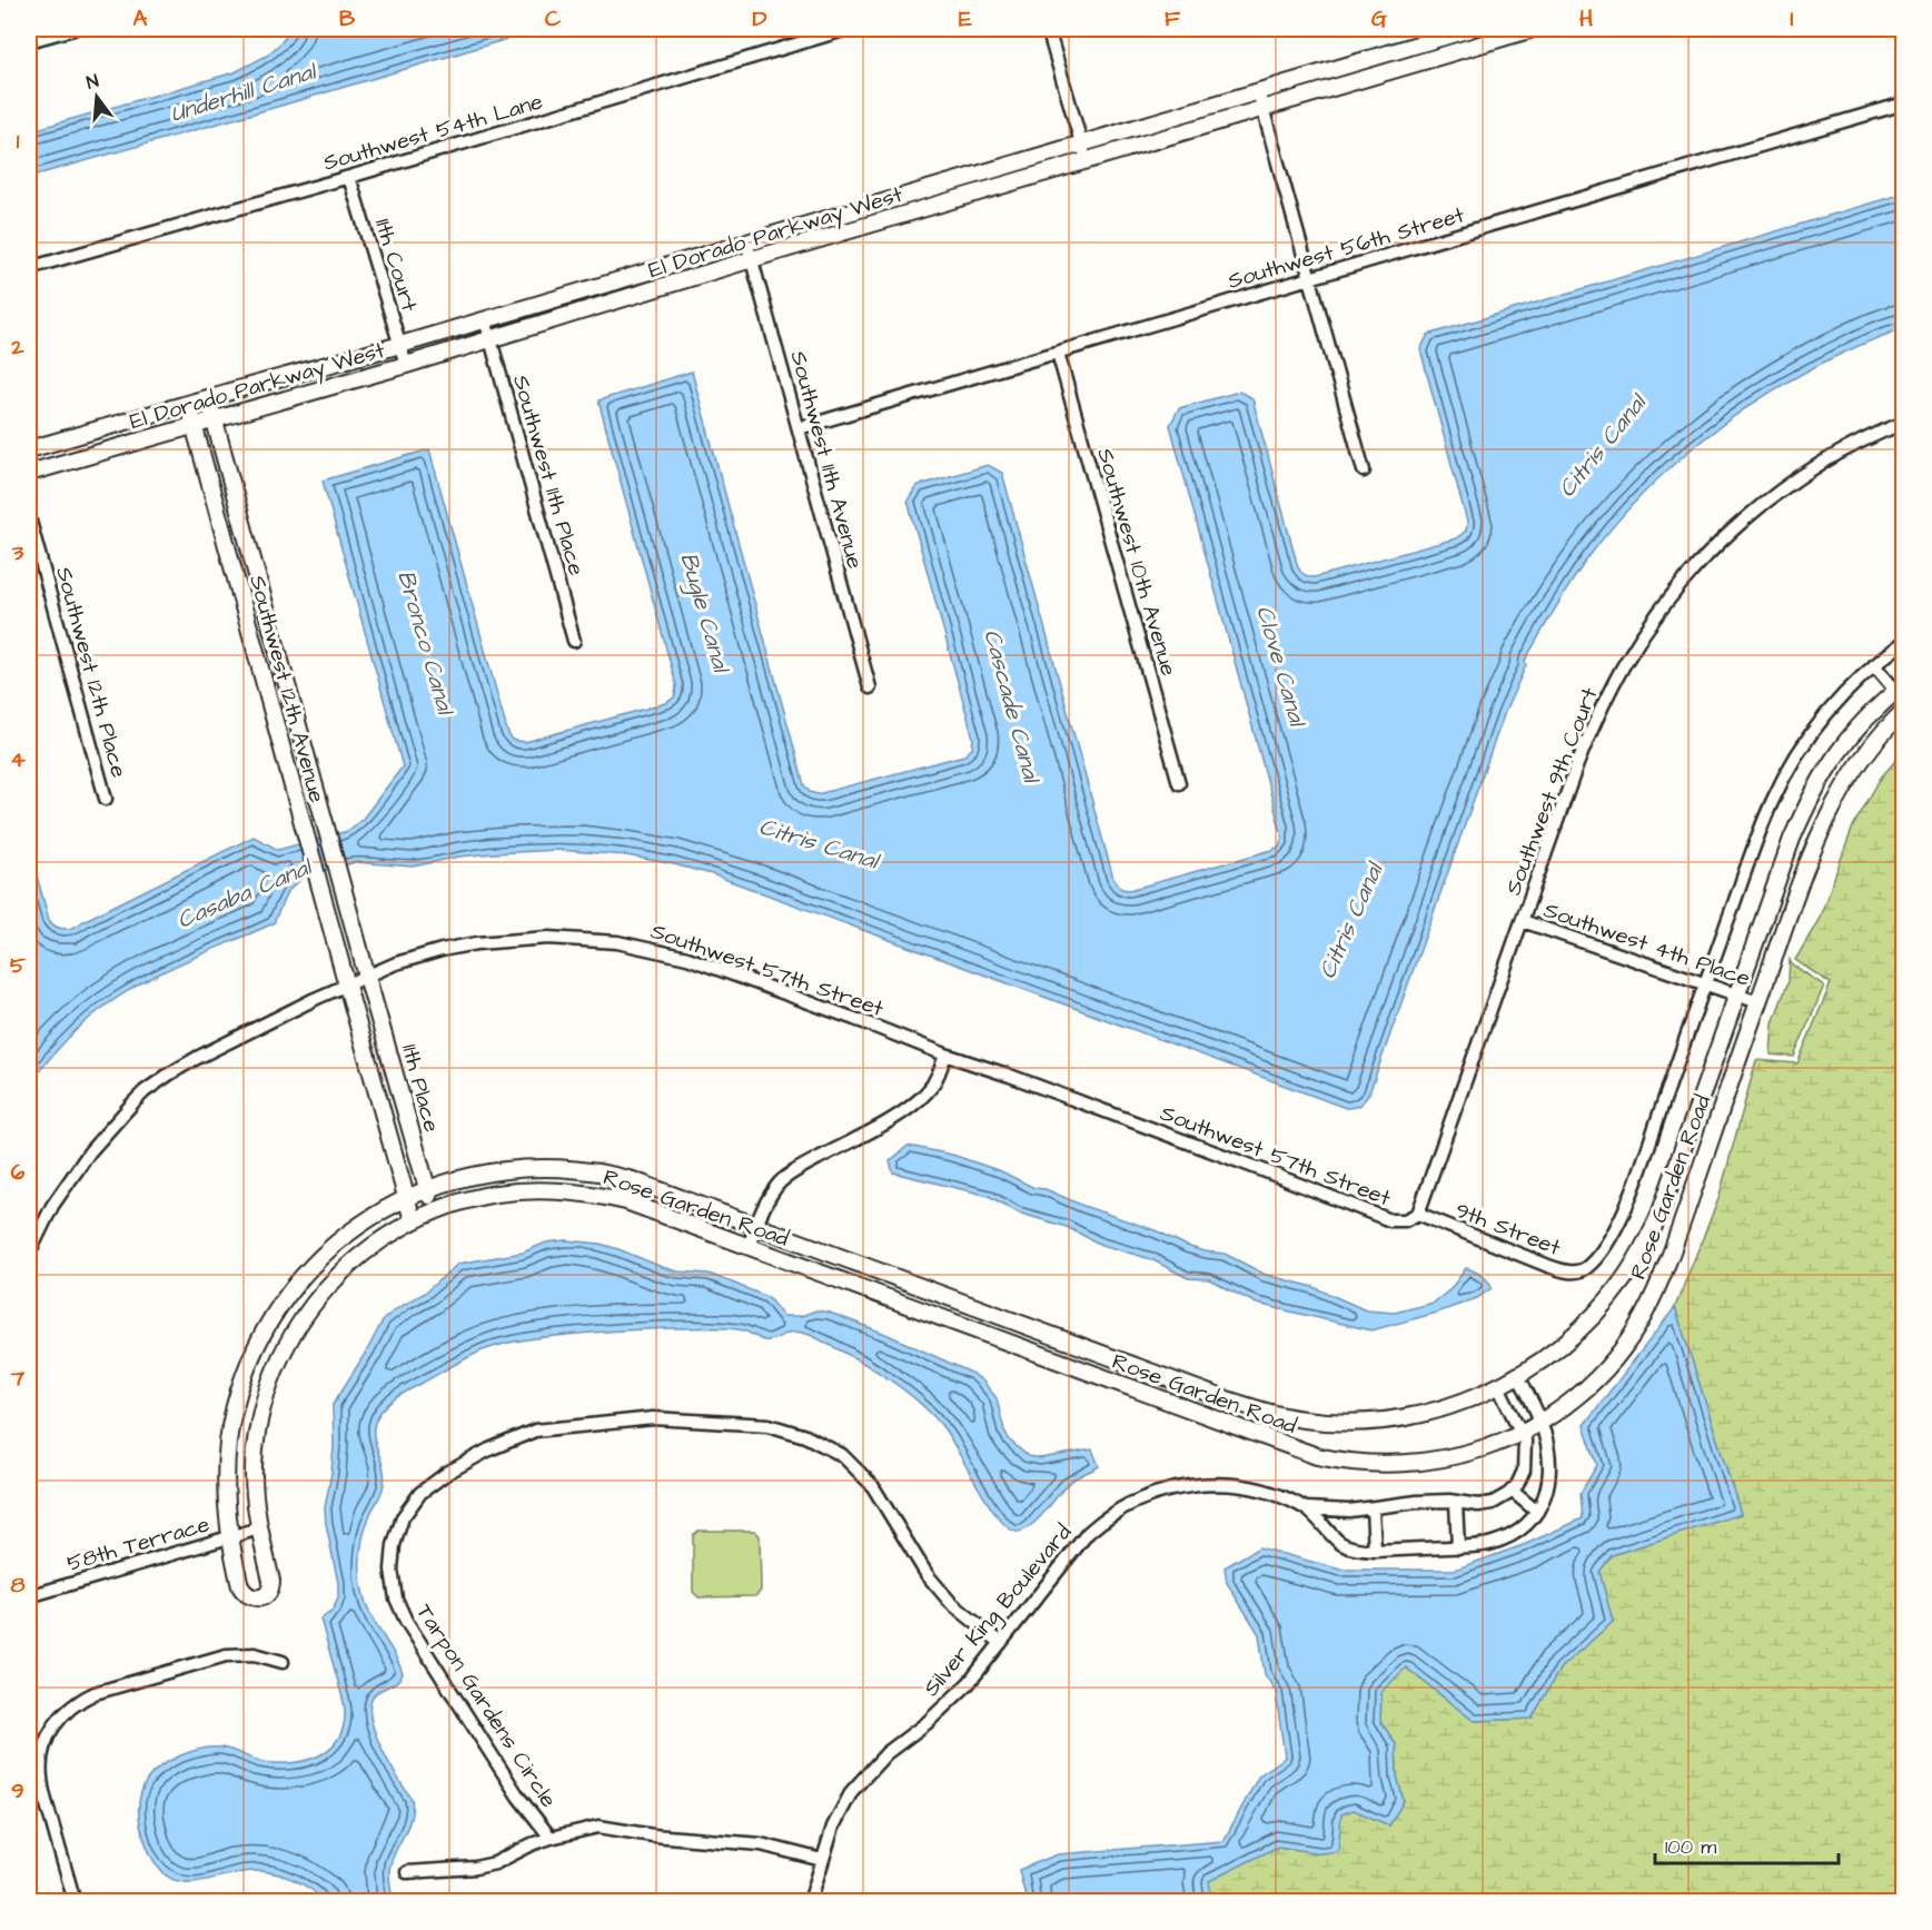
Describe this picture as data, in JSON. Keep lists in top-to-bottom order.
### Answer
{
  "streets": {
    "street": [
      "Southwest 54th Lane",
      "El Dorado Parkway West",
      "Southwest 56th Street",
      "11th Court",
      "Southwest 11th Avenue",
      "Southwest 11th Place",
      "Southwest 10th Avenue",
      "Southwest 12th Place",
      "Southwest 12th Avenue",
      "Southwest 9th Court",
      "Southwest 4th Place",
      "Southwest 57th Street",
      "11th Place",
      "Rose Garden Road",
      "9th Street",
      "58th Terrace",
      "Silver King Boulevard",
      "Tarpon Gardens Circle"
    ]
  },
  "crossings": [
    ["Southwest 54th Lane", "11th Court"],
    ["El Dorado Parkway West", "11th Court"],
    ["El Dorado Parkway West", "Southwest 11th Avenue"],
    ["El Dorado Parkway West", "Southwest 11th Place"],
    ["El Dorado Parkway West", "Southwest 12th Avenue"],
    ["Southwest 56th Street", "Southwest 11th Avenue"],
    ["Southwest 56th Street", "Southwest 10th Avenue"],
    ["Southwest 12th Avenue", "Southwest 57th Street"],
    ["Southwest 12th Avenue", "11th Place"],
    ["Southwest 9th Court", "Southwest 4th Place"],
    ["Southwest 9th Court", "Southwest 57th Street"],
    ["Southwest 9th Court", "9th Street"],
    ["Southwest 4th Place", "Rose Garden Road"],
    ["Southwest 57th Street", "11th Place"],
    ["Southwest 57th Street", "9th Street"],
    ["11th Place", "Rose Garden Road"],
    ["Rose Garden Road", "9th Street"],
    ["Rose Garden Road", "58th Terrace"],
    ["Rose Garden Road", "Silver King Boulevard"],
    ["Silver King Boulevard", "Tarpon Gardens Circle"]
  ],
  "water": [
    "Underhill Canal",
    "Citris Canal",
    "Bugle Canal",
    "Bronco Canal",
    "Clove Canal",
    "Cascade Canal",
    "Casaba Canal"
  ],
  "scale_bar": "100 m",
  "north": "top",
  "grid": {
    "columns": [
      "A",
      "B",
      "C",
      "D",
      "E",
      "F",
      "G",
      "H",
      "I"
    ],
    "rows": [
      "1",
      "2",
      "3",
      "4",
      "5",
      "6",
      "7",
      "8",
      "9"
    ]
  }
}
